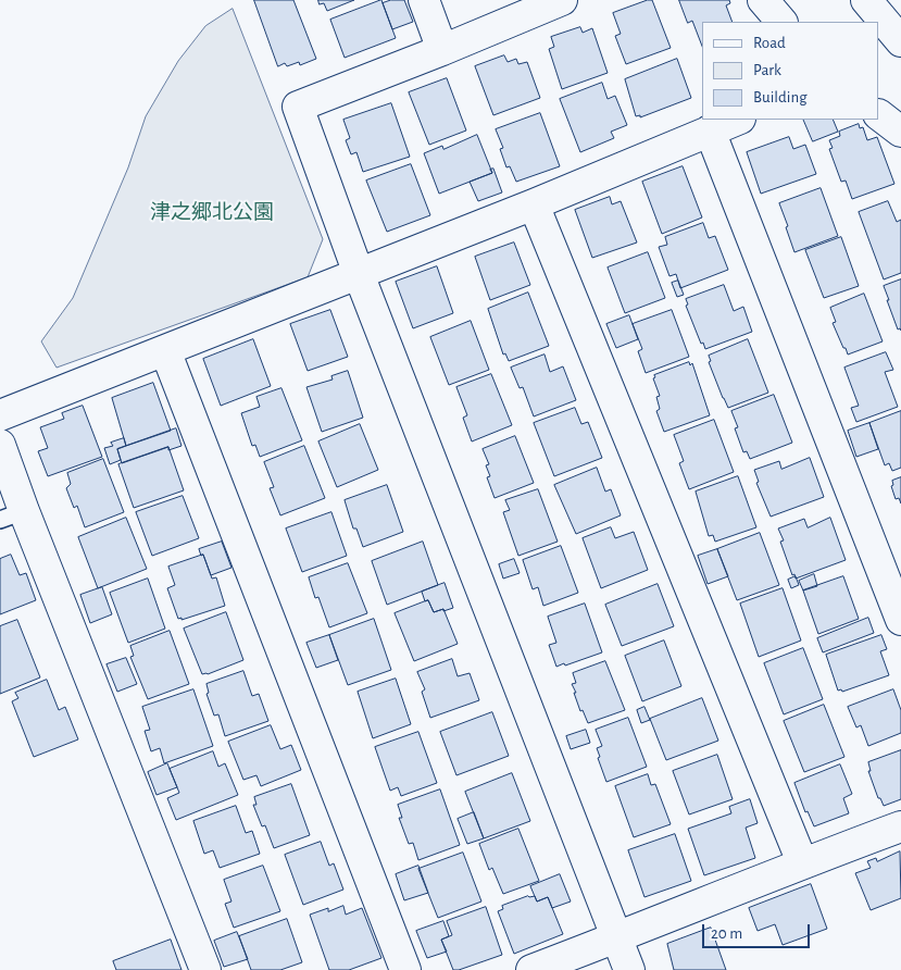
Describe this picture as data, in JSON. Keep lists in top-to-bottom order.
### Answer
{
  "parks": ["津之郷北公園"],
  "legend": ["Road", "Park", "Building"],
  "scale_bar": "20 m"
}
